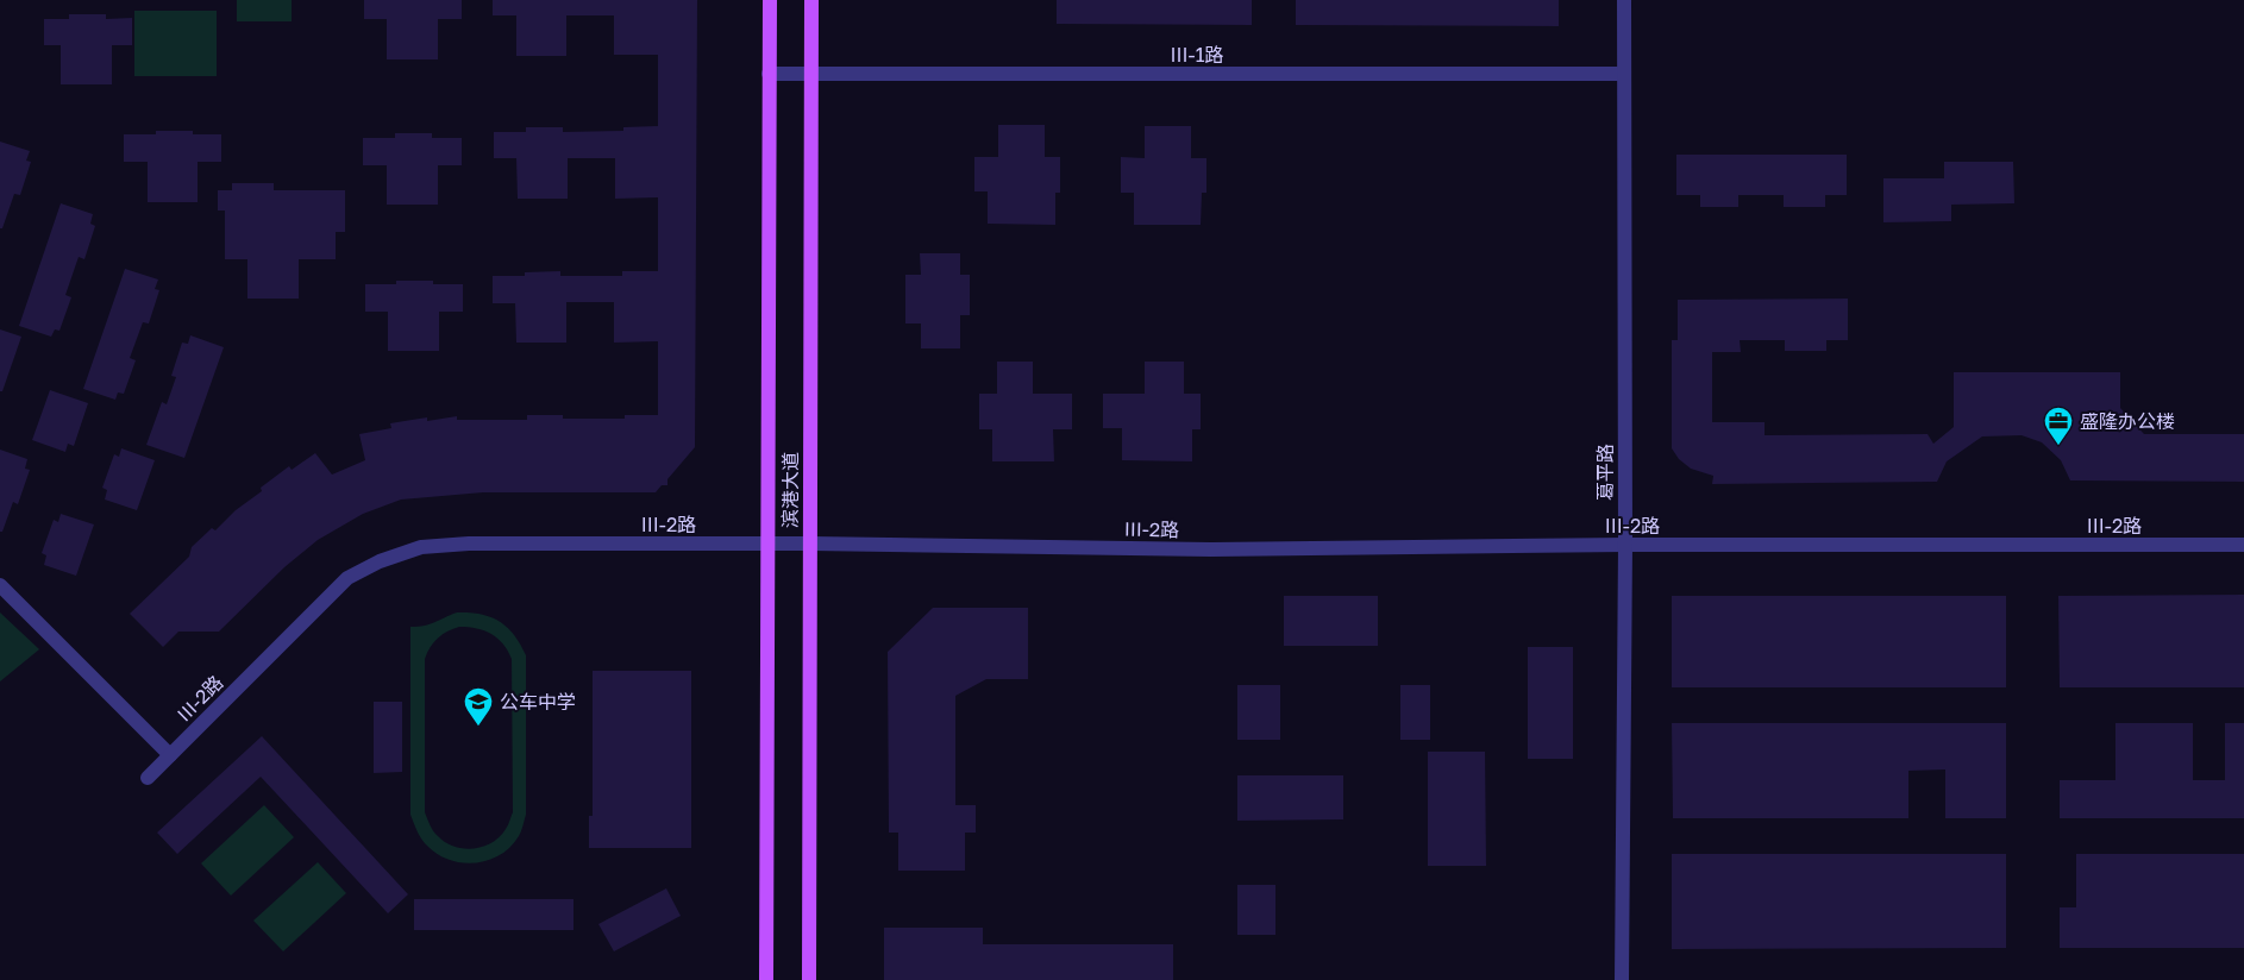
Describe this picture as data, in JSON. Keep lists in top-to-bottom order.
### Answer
{
  "streets": {
    "main road": ["滨港大道"],
    "street": ["III-1路", "葛平路", "III-2路"]
  },
  "crossings": [
    ["III-1路", "葛平路"],
    ["III-1路", "滨港大道"],
    ["葛平路", "III-2路"],
    ["滨港大道", "III-2路"]
  ],
  "places": {
    "office": ["盛隆办公楼"],
    "school or university": ["公车中学"]
  }
}
